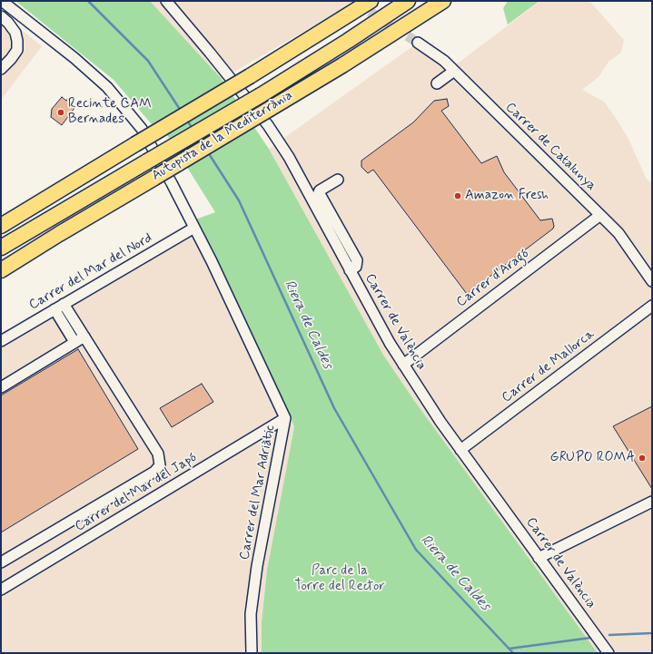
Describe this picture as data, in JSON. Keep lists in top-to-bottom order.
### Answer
{
  "streets": {
    "highway": ["Autopista de la Mediterrània"],
    "street": [
      "Carrer de Catalunya",
      "Carrer del Mar del Nord",
      "Carrer d'Aragó",
      "Carrer de València",
      "Carrer de Mallorca",
      "Carrer del Mar del Japó",
      "Carrer del Mar Adriàtic"
    ]
  },
  "crossings": [
    ["Carrer de Catalunya", "Carrer d'Aragó"],
    ["Carrer del Mar del Nord", "Carrer del Mar Adriàtic"],
    ["Carrer d'Aragó", "Carrer de València"],
    ["Carrer de València", "Carrer de Mallorca"],
    ["Carrer del Mar del Japó", "Carrer del Mar Adriàtic"]
  ],
  "water": ["Riera de Caldes"],
  "parks": ["Parc de la Torre del Rector"],
  "places": ["Recinte CAM Bernades", "Amazon Fresh", "GRUPO ROMA"]
}
